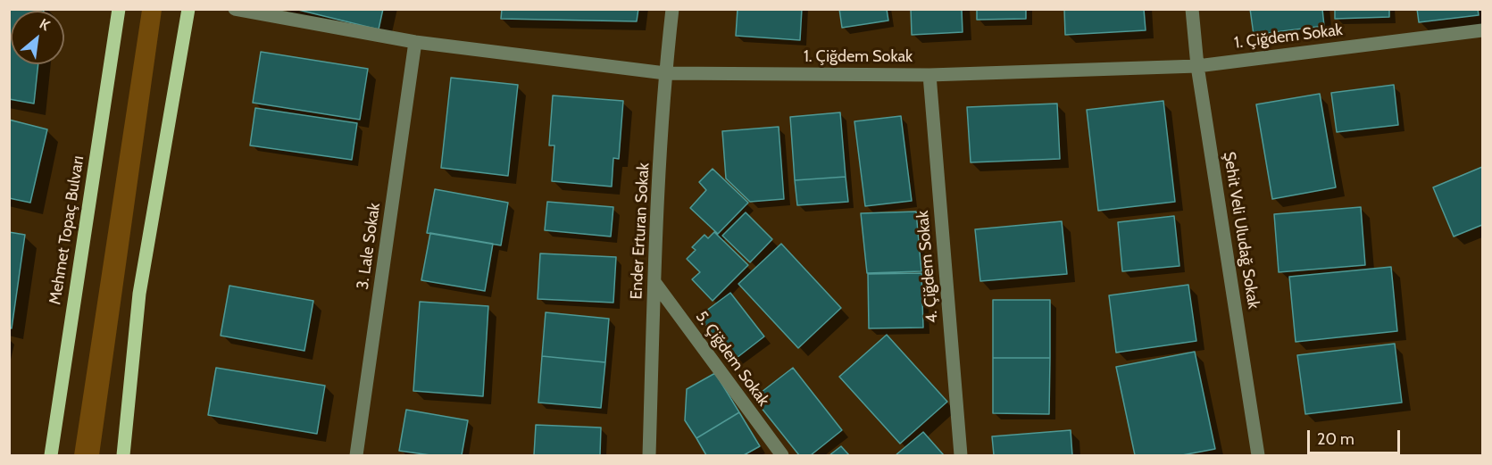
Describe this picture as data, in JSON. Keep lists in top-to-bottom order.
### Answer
{
  "streets": {
    "main road": ["Mehmet Topaç Bulvarı"],
    "street": [
      "1. Çiğdem Sokak",
      "Şehit Veli Uludağ Sokak",
      "Ender Erturan Sokak",
      "3. Lale Sokak",
      "4. Çiğdem Sokak",
      "5. Çiğdem Sokak"
    ]
  },
  "crossings": [
    ["1. Çiğdem Sokak", "Şehit Veli Uludağ Sokak"],
    ["1. Çiğdem Sokak", "Ender Erturan Sokak"],
    ["1. Çiğdem Sokak", "3. Lale Sokak"],
    ["1. Çiğdem Sokak", "4. Çiğdem Sokak"],
    ["Ender Erturan Sokak", "5. Çiğdem Sokak"]
  ],
  "scale_bar": "20 m",
  "north": "top right"
}
